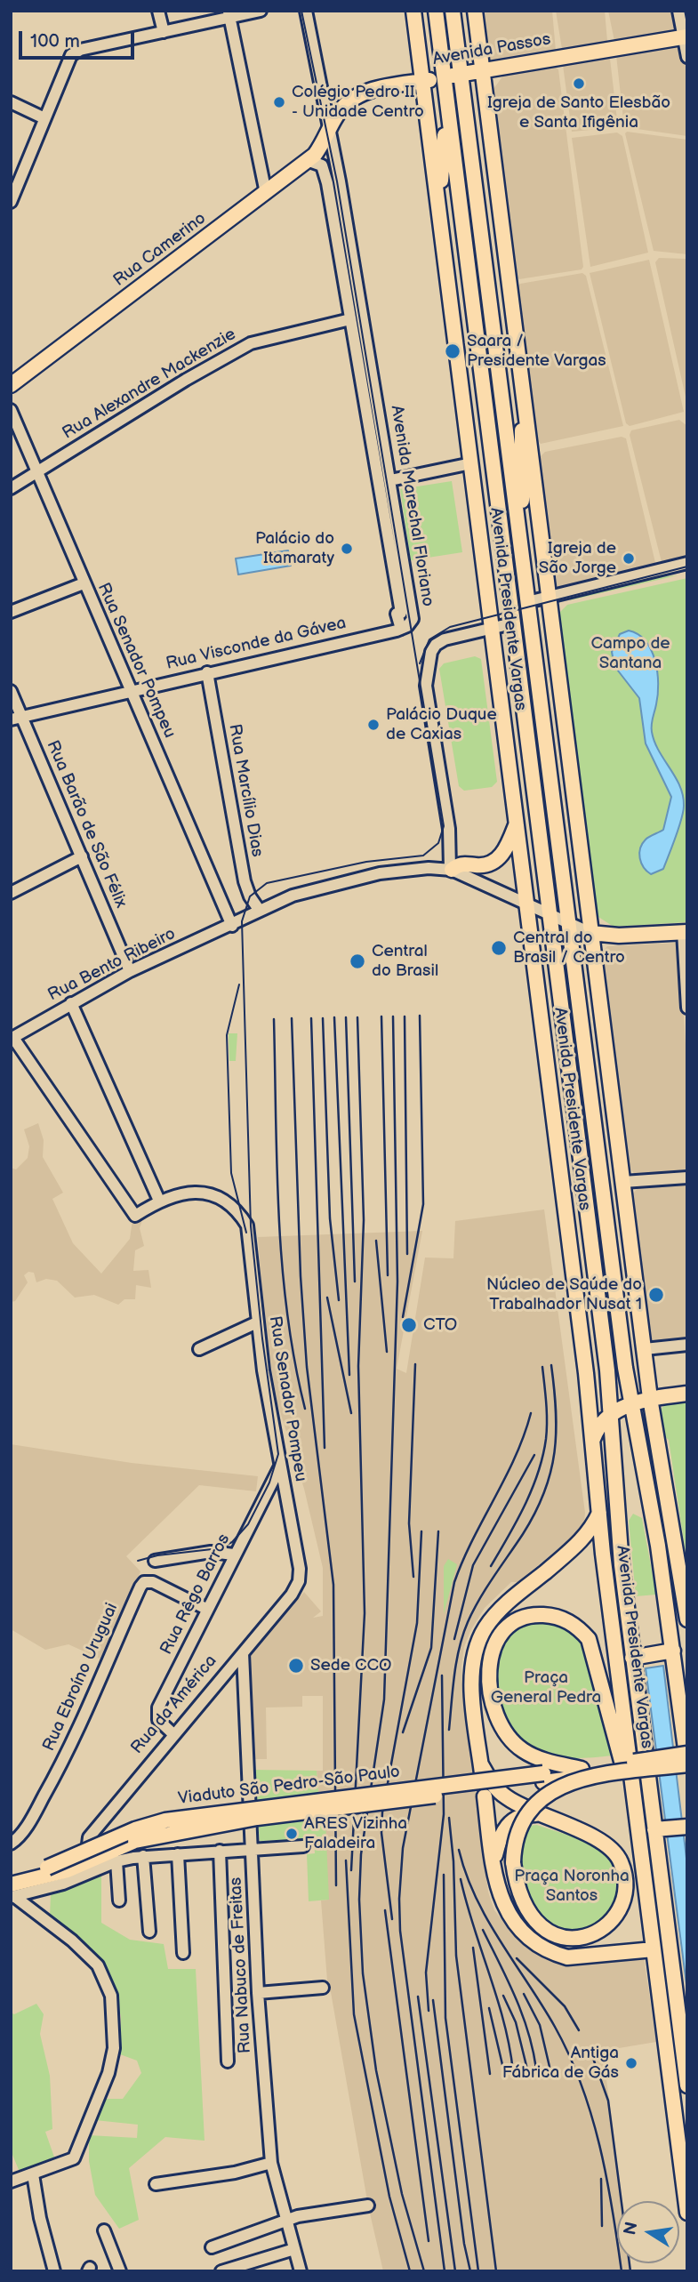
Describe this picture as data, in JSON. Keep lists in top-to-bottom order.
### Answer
{
  "streets": {
    "main road": [
      "Avenida Passos",
      "Rua Camerino",
      "Avenida Presidente Vargas",
      "Viaduto São Pedro-São Paulo"
    ],
    "street": [
      "Rua Alexandre Mackenzie",
      "Avenida Marechal Floriano",
      "Rua Visconde da Gávea",
      "Rua Senador Pompeu",
      "Rua Marcílio Dias",
      "Rua Barão de São Félix",
      "Rua Bento Ribeiro",
      "Rua Rêgo Barros",
      "Rua Ebroíno Uruguai",
      "Rua da América",
      "Rua Nabuco de Freitas"
    ]
  },
  "crossings": [
    ["Avenida Passos", "Rua Camerino"],
    ["Avenida Passos", "Avenida Marechal Floriano"],
    ["Avenida Passos", "Avenida Presidente Vargas"],
    ["Rua Camerino", "Avenida Marechal Floriano"],
    ["Rua Alexandre Mackenzie", "Avenida Marechal Floriano"],
    ["Rua Alexandre Mackenzie", "Rua Senador Pompeu"],
    ["Avenida Marechal Floriano", "Rua Visconde da Gávea"],
    ["Rua Visconde da Gávea", "Rua Senador Pompeu"],
    ["Rua Visconde da Gávea", "Rua Marcílio Dias"],
    ["Rua Visconde da Gávea", "Rua Barão de São Félix"],
    ["Rua Senador Pompeu", "Rua Bento Ribeiro"],
    ["Rua Senador Pompeu", "Rua Rêgo Barros"],
    ["Rua Senador Pompeu", "Rua da América"],
    ["Rua Marcílio Dias", "Rua Bento Ribeiro"],
    ["Rua Barão de São Félix", "Rua Bento Ribeiro"],
    ["Rua Rêgo Barros", "Rua Ebroíno Uruguai"],
    ["Rua Rêgo Barros", "Rua da América"],
    ["Rua da América", "Viaduto São Pedro-São Paulo"],
    ["Rua da América", "Rua Nabuco de Freitas"]
  ],
  "parks": ["Campo de Santana", "Praça General Pedra", "Praça Noronha Santos"],
  "places": [
    "Igreja de Santo Elesbão e Santa Ifigênia",
    "Colégio Pedro II - Unidade Centro",
    "Saara / Presidente Vargas",
    "Palácio do Itamaraty",
    "Igreja de São Jorge",
    "Palácio Duque de Caxias",
    "Central do Brasil / Centro",
    "Central do Brasil",
    "Núcleo de Saúde do Trabalhador Nusat 1",
    "CTO",
    "Sede CCO",
    "ARES Vizinha Faladeira",
    "Antiga Fábrica de Gás"
  ],
  "scale_bar": "100 m",
  "north": "left"
}
